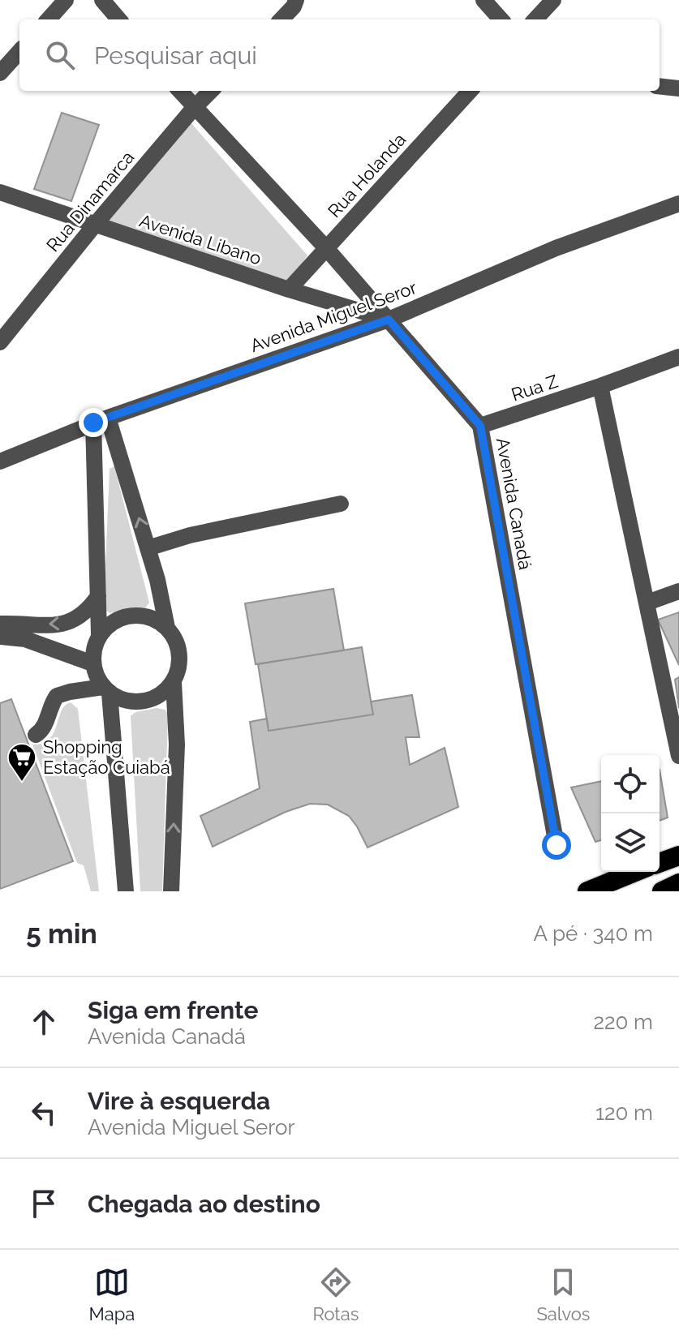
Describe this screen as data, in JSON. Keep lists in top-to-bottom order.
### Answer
{
  "streets": {
    "street": [
      "Rua Holanda",
      "Rua Dinamarca",
      "Avenida Libano",
      "Avenida Miguel Seror",
      "Rua Z",
      "Avenida Canadá"
    ]
  },
  "crossings": [
    ["Rua Holanda", "Avenida Libano"],
    ["Rua Holanda", "Avenida Canadá"],
    ["Rua Dinamarca", "Avenida Libano"],
    ["Rua Dinamarca", "Avenida Canadá"],
    ["Avenida Libano", "Avenida Miguel Seror"],
    ["Avenida Libano", "Avenida Canadá"],
    ["Avenida Miguel Seror", "Avenida Canadá"],
    ["Rua Z", "Avenida Canadá"]
  ],
  "places": {
    "supermarket": ["Shopping Estação Cuiabá"]
  },
  "page": {
    "search": "Pesquisar aqui",
    "heading": ["5 min", "A pé · 340 m"],
    "list": [
      ["Siga em frente", "Avenida Canadá", "220 m"],
      ["Vire à esquerda", "Avenida Miguel Seror", "120 m"],
      "Chegada ao destino"
    ],
    "nav": ["Mapa", "Rotas", "Salvos"]
  }
}
